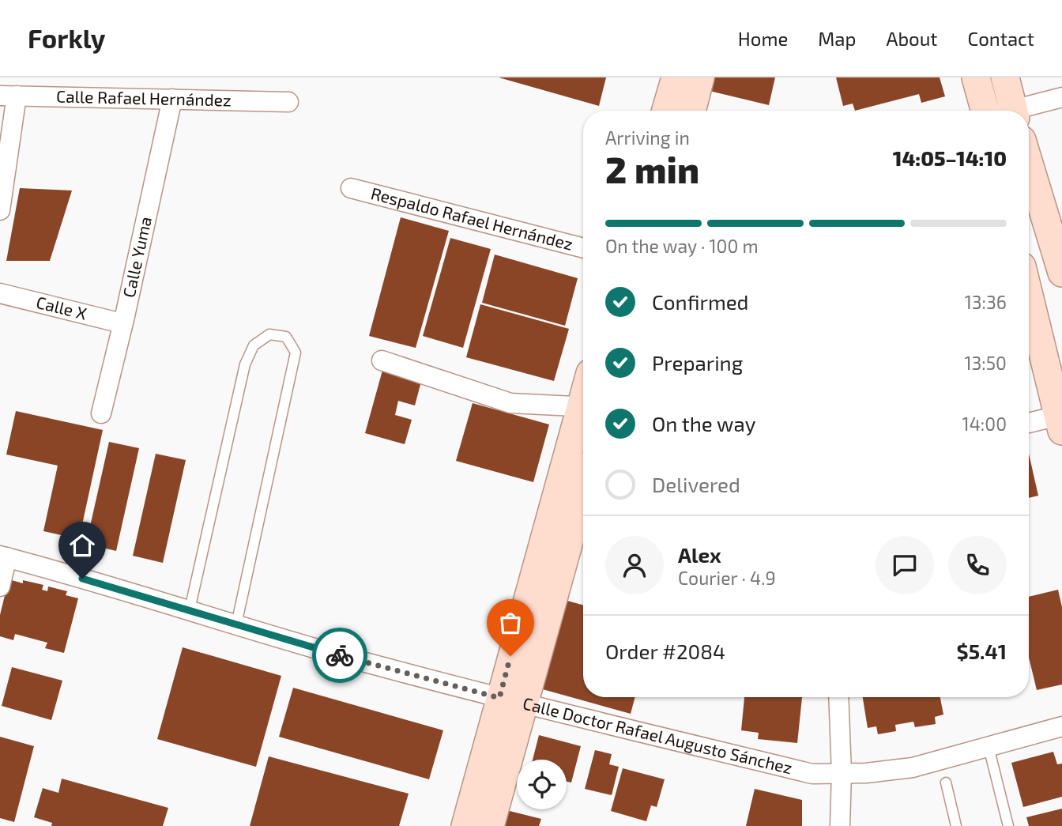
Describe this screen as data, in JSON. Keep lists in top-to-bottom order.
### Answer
{
  "streets": {
    "street": [
      "Calle Rafael Hernández",
      "Respaldo Rafael Hernández",
      "Calle Yuma",
      "Calle X",
      "Calle Doctor Rafael Augusto Sánchez"
    ]
  },
  "crossings": [
    ["Calle Rafael Hernández", "Calle Yuma"],
    ["Calle Yuma", "Calle X"]
  ],
  "page": {
    "header": "Forkly",
    "nav": [
      "Home",
      "Map",
      "About",
      "Contact"
    ],
    "heading": ["2 min", "Arriving in", "14:05–14:10"],
    "panel": [
      "Alex",
      "Courier · 4.9",
      "Order #2084",
      "$5.41"
    ],
    "bar": "On the way · 100 m",
    "list": [
      ["Confirmed", "13:36"],
      ["Preparing", "13:50"],
      ["On the way", "14:00"],
      "Delivered"
    ]
  }
}
